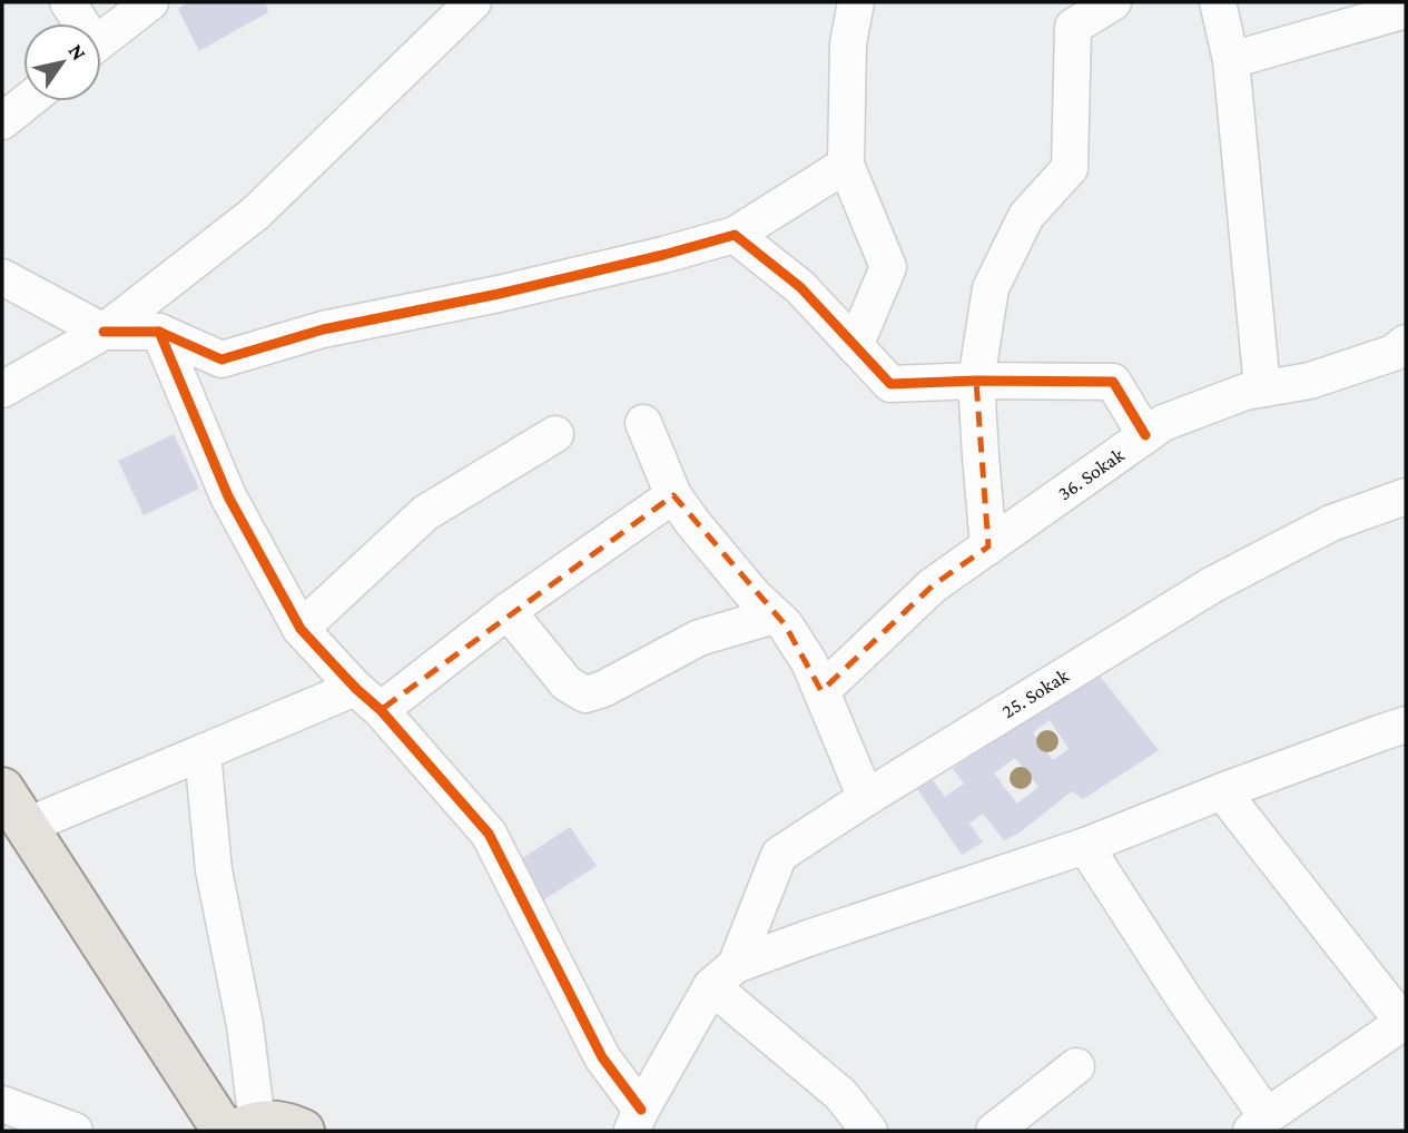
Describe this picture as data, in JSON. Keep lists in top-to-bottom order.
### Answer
{
  "streets": {
    "street": ["36. Sokak", "25. Sokak"]
  },
  "north": "top right"
}
